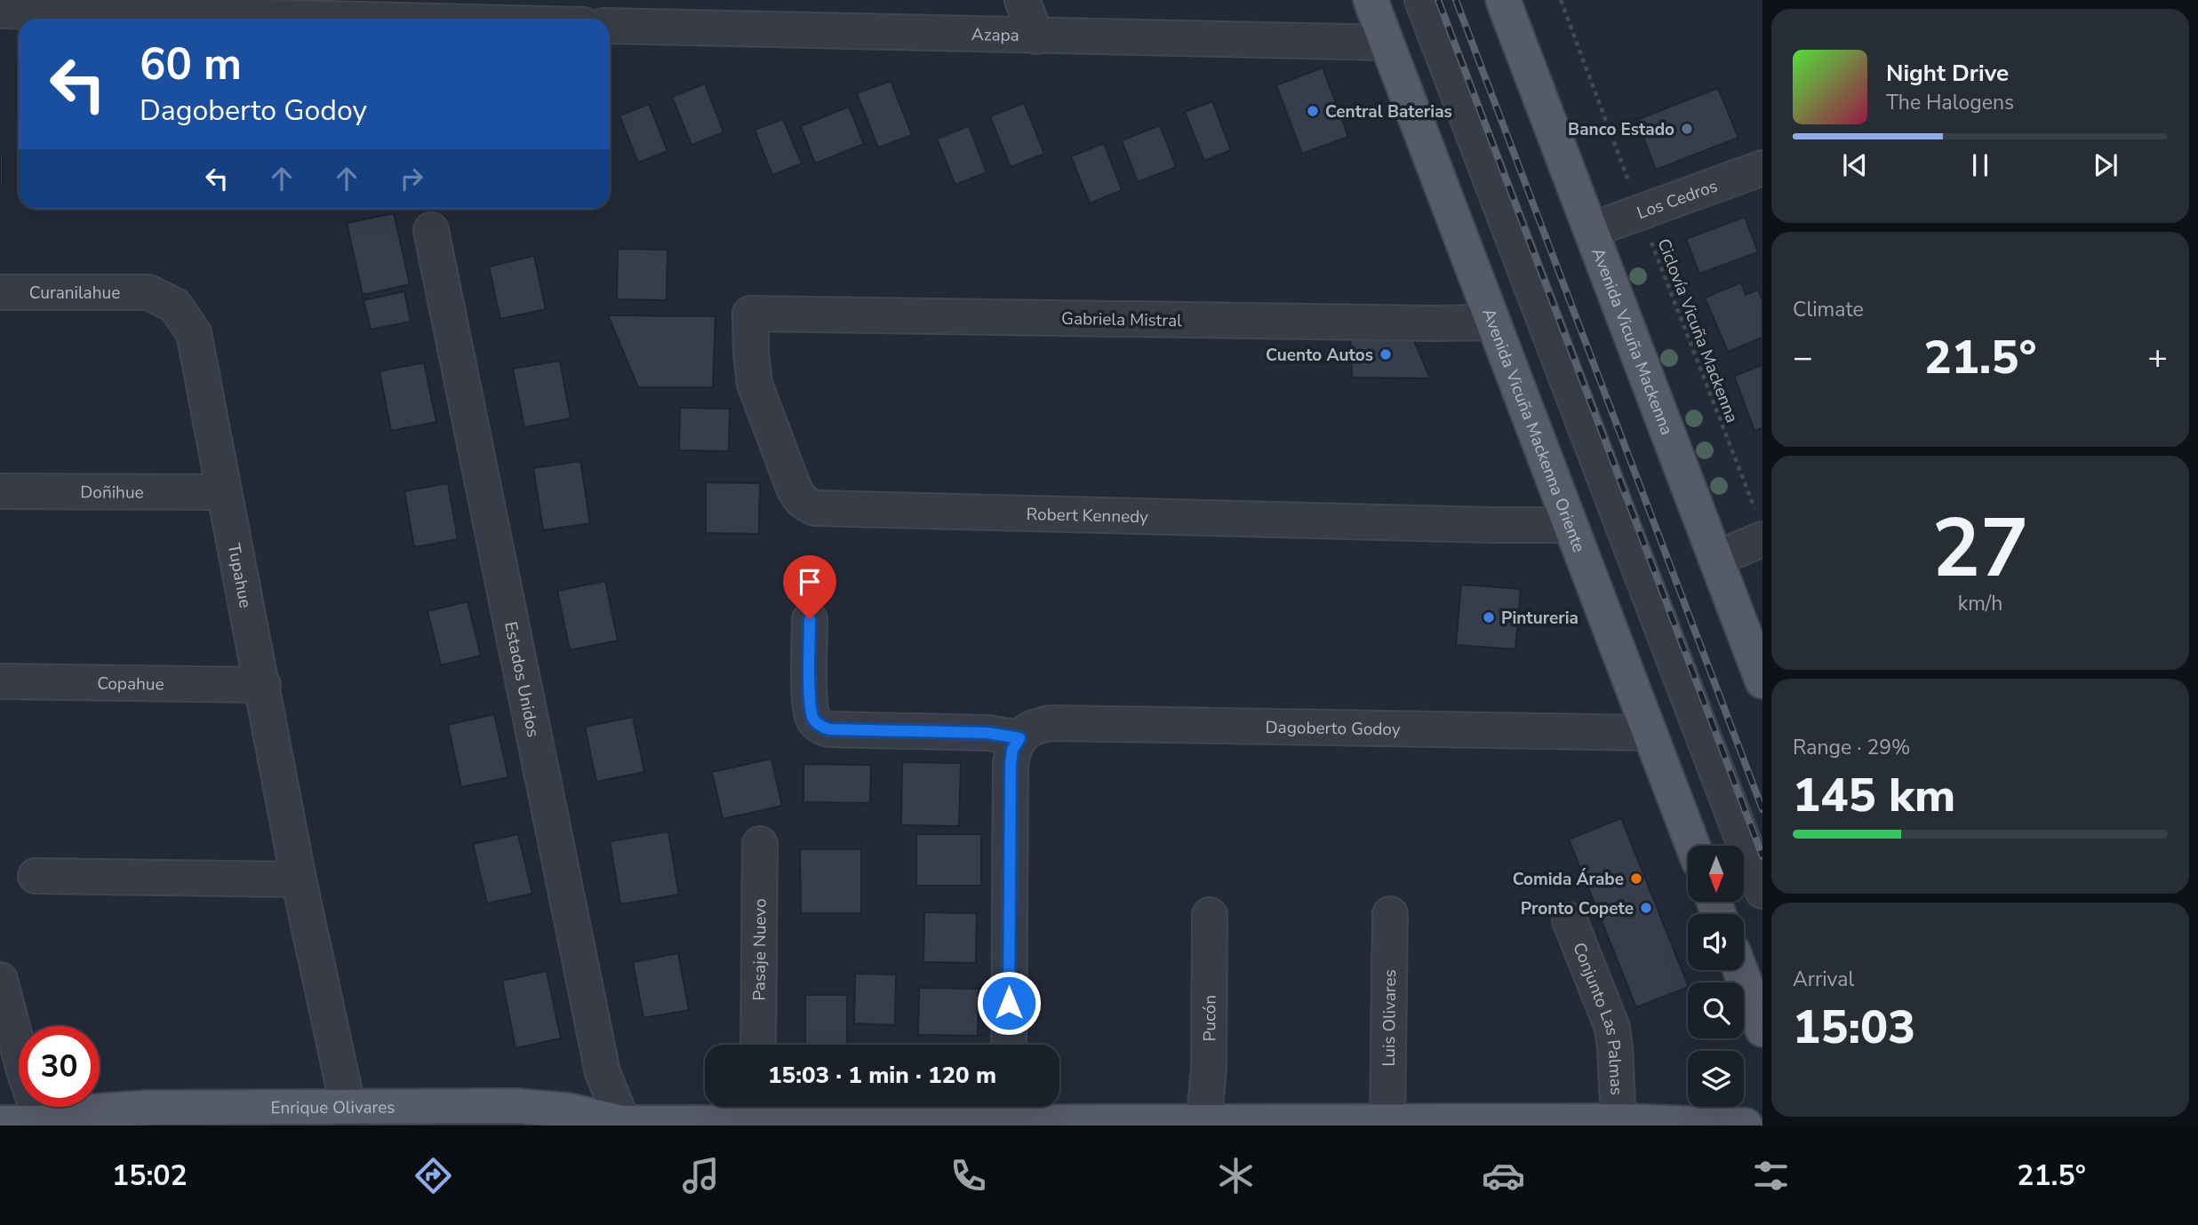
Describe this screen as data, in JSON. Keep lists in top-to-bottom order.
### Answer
{
  "streets": {
    "main road": ["Avenida Vicuña Mackenna", "Avenida Vicuña Mackenna Oriente", "Enrique Olivares"],
    "street": [
      "Azapa",
      "Los Cedros",
      "Curanilahue",
      "Gabriela Mistral",
      "Doñihue",
      "Robert Kennedy",
      "Tupahue",
      "Estados Unidos",
      "Copahue",
      "Dagoberto Godoy",
      "Pasaje Nuevo",
      "Luis Olivares",
      "Pucón",
      "Conjunto Las Palmas"
    ],
    "path": ["Ciclovía Vicuña Mackenna"]
  },
  "crossings": [
    ["Azapa", "Avenida Vicuña Mackenna Oriente"],
    ["Los Cedros", "Ciclovía Vicuña Mackenna"],
    ["Los Cedros", "Avenida Vicuña Mackenna"],
    ["Curanilahue", "Tupahue"],
    ["Gabriela Mistral", "Avenida Vicuña Mackenna Oriente"],
    ["Gabriela Mistral", "Robert Kennedy"],
    ["Avenida Vicuña Mackenna Oriente", "Robert Kennedy"],
    ["Avenida Vicuña Mackenna Oriente", "Dagoberto Godoy"],
    ["Doñihue", "Tupahue"],
    ["Tupahue", "Copahue"],
    ["Tupahue", "Enrique Olivares"],
    ["Estados Unidos", "Enrique Olivares"],
    ["Luis Olivares", "Enrique Olivares"],
    ["Pucón", "Enrique Olivares"],
    ["Conjunto Las Palmas", "Enrique Olivares"]
  ],
  "places": [
    "Central Baterias",
    "Banco Estado",
    "Cuento Autos",
    "Pintureria",
    "Comida Árabe",
    "Pronto Copete"
  ],
  "north": "bottom",
  "page": {
    "turn": ["60 m", "Dagoberto Godoy"],
    "song": ["Night Drive", "The Halogens"],
    "tile": [
      "Climate",
      ["27", "km/h"],
      ["Range · 29%", "145 km"],
      ["Arrival", "15:03"]
    ],
    "heat": ["−", "21.5°", "+"],
    "limit": "30",
    "trip": "15:03 · 1 min · 120 m",
    "tabs": ["15:02", "21.5°"]
  }
}
